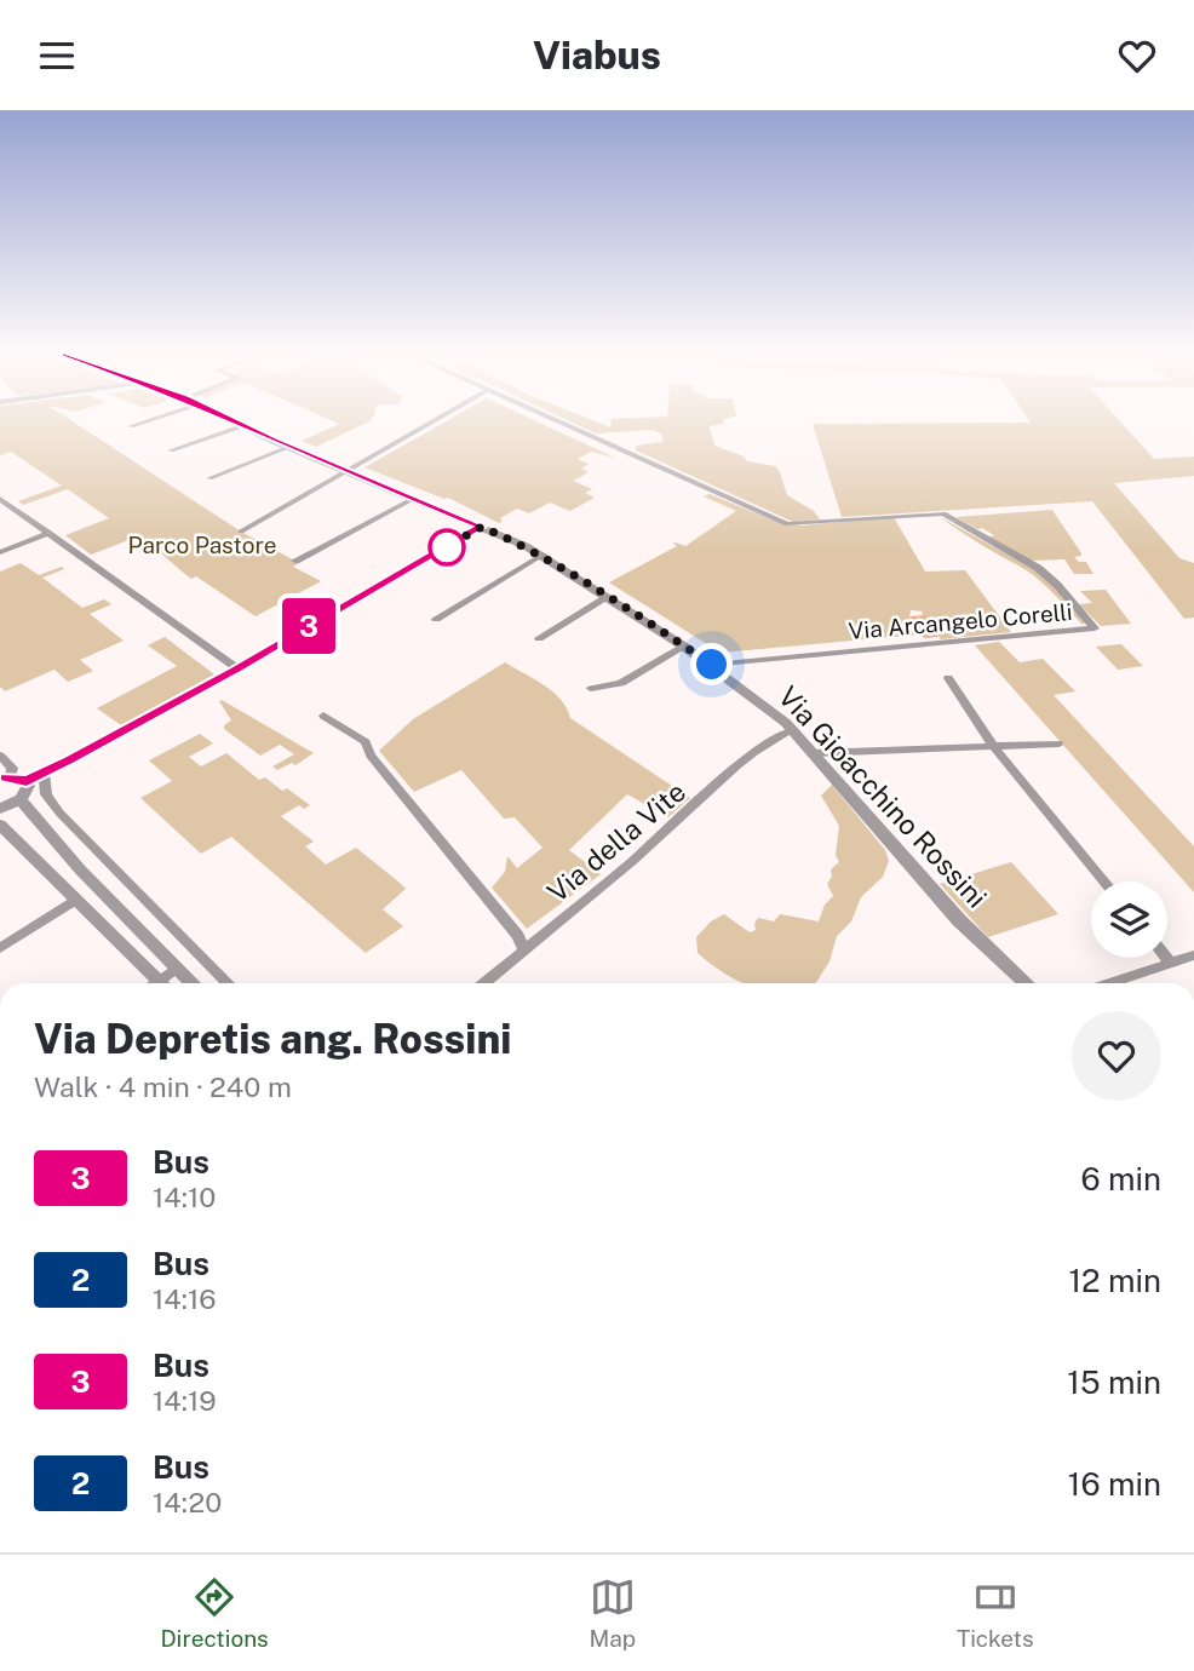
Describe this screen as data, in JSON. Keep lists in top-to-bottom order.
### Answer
{
  "streets": {
    "street": ["Via Arcangelo Corelli", "Via Gioacchino Rossini", "Via della Vite"]
  },
  "crossings": [
    ["Via Arcangelo Corelli", "Via Gioacchino Rossini"],
    ["Via Gioacchino Rossini", "Via della Vite"]
  ],
  "parks": ["Parco Pastore"],
  "lines": ["bus line 3"],
  "page": {
    "header": "Viabus",
    "on_map": "3",
    "heading": ["Via Depretis ang. Rossini", "Walk · 4 min · 240 m"],
    "list": [
      {
        "mark": "3",
        "name": "Bus",
        "note": "14:10",
        "value": "6 min"
      },
      {
        "mark": "2",
        "name": "Bus",
        "note": "14:16",
        "value": "12 min"
      },
      {
        "mark": "3",
        "name": "Bus",
        "note": "14:19",
        "value": "15 min"
      },
      {
        "mark": "2",
        "name": "Bus",
        "note": "14:20",
        "value": "16 min"
      }
    ],
    "tabs": ["Directions", "Map", "Tickets"]
  }
}
